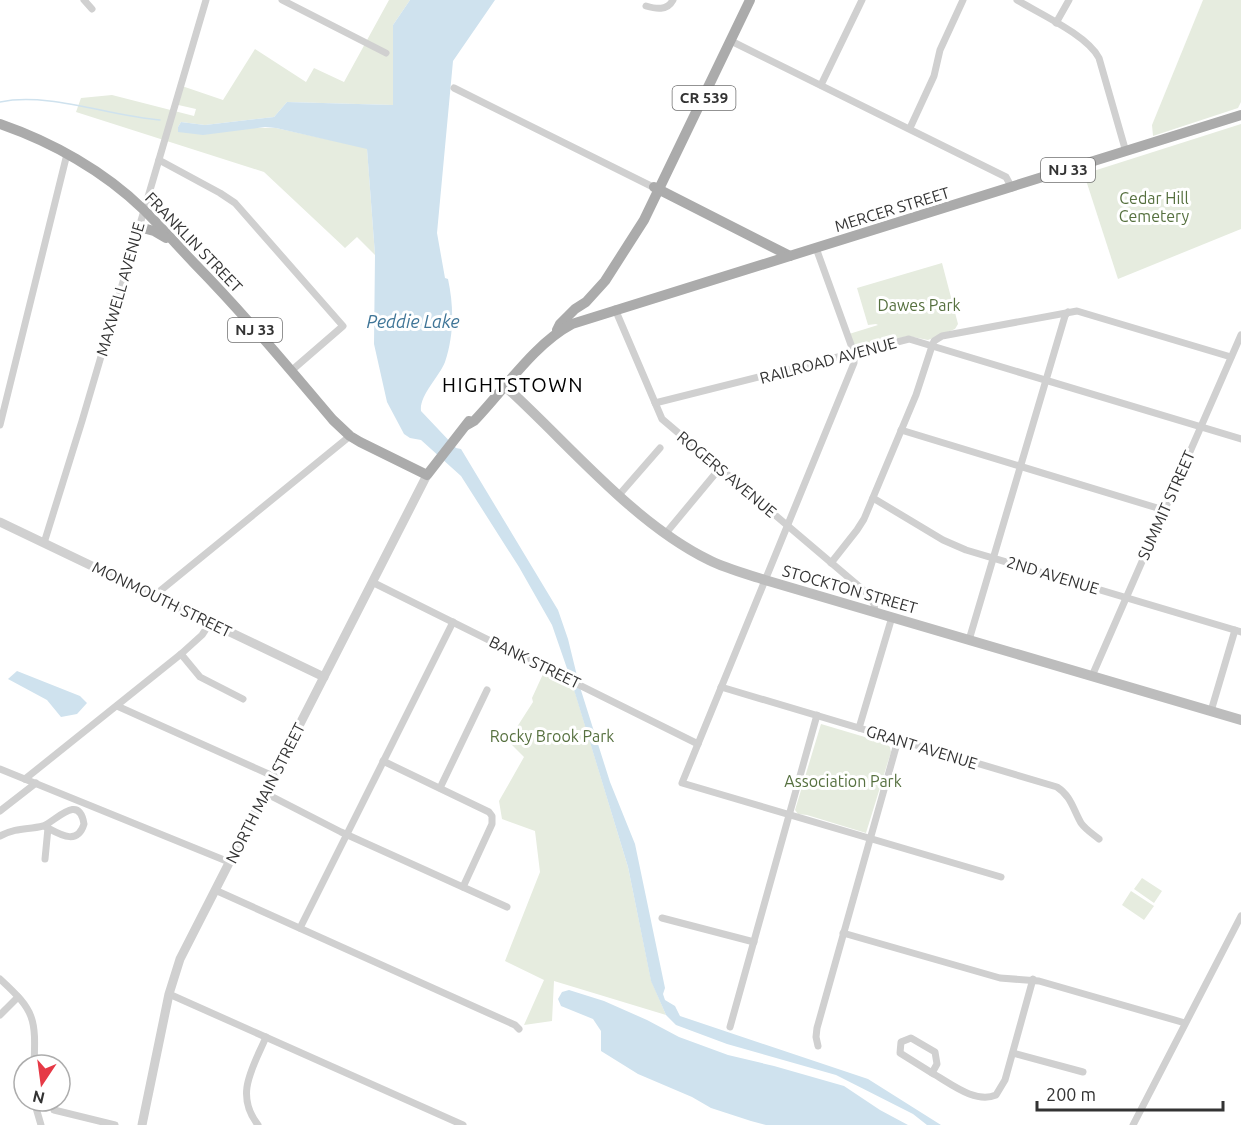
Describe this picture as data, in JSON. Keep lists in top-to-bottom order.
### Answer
{
  "streets": {
    "main road": [
      "CR 539",
      "NJ 33",
      "MERCER STREET",
      "FRANKLIN STREET",
      "STOCKTON STREET"
    ],
    "street": [
      "MAXWELL AVENUE",
      "RAILROAD AVENUE",
      "ROGERS AVENUE",
      "SUMMIT STREET",
      "2ND AVENUE",
      "MONMOUTH STREET",
      "BANK STREET",
      "GRANT AVENUE",
      "NORTH MAIN STREET"
    ]
  },
  "crossings": [
    ["CR 539", "NJ 33"],
    ["CR 539", "MERCER STREET"],
    ["NJ 33", "MERCER STREET"],
    ["NJ 33", "FRANKLIN STREET"],
    ["NJ 33", "STOCKTON STREET"],
    ["NJ 33", "NORTH MAIN STREET"],
    ["MERCER STREET", "ROGERS AVENUE"],
    ["FRANKLIN STREET", "MAXWELL AVENUE"],
    ["FRANKLIN STREET", "NORTH MAIN STREET"],
    ["MAXWELL AVENUE", "MONMOUTH STREET"],
    ["RAILROAD AVENUE", "ROGERS AVENUE"],
    ["RAILROAD AVENUE", "SUMMIT STREET"],
    ["ROGERS AVENUE", "STOCKTON STREET"],
    ["SUMMIT STREET", "2ND AVENUE"],
    ["SUMMIT STREET", "STOCKTON STREET"],
    ["MONMOUTH STREET", "NORTH MAIN STREET"],
    ["BANK STREET", "NORTH MAIN STREET"]
  ],
  "districts": ["HIGHTSTOWN"],
  "water": ["Peddie Lake"],
  "parks": [
    "Cedar Hill Cemetery",
    "Dawes Park",
    "Rocky Brook Park",
    "Association Park"
  ],
  "scale_bar": "200 m",
  "north": "bottom"
}
